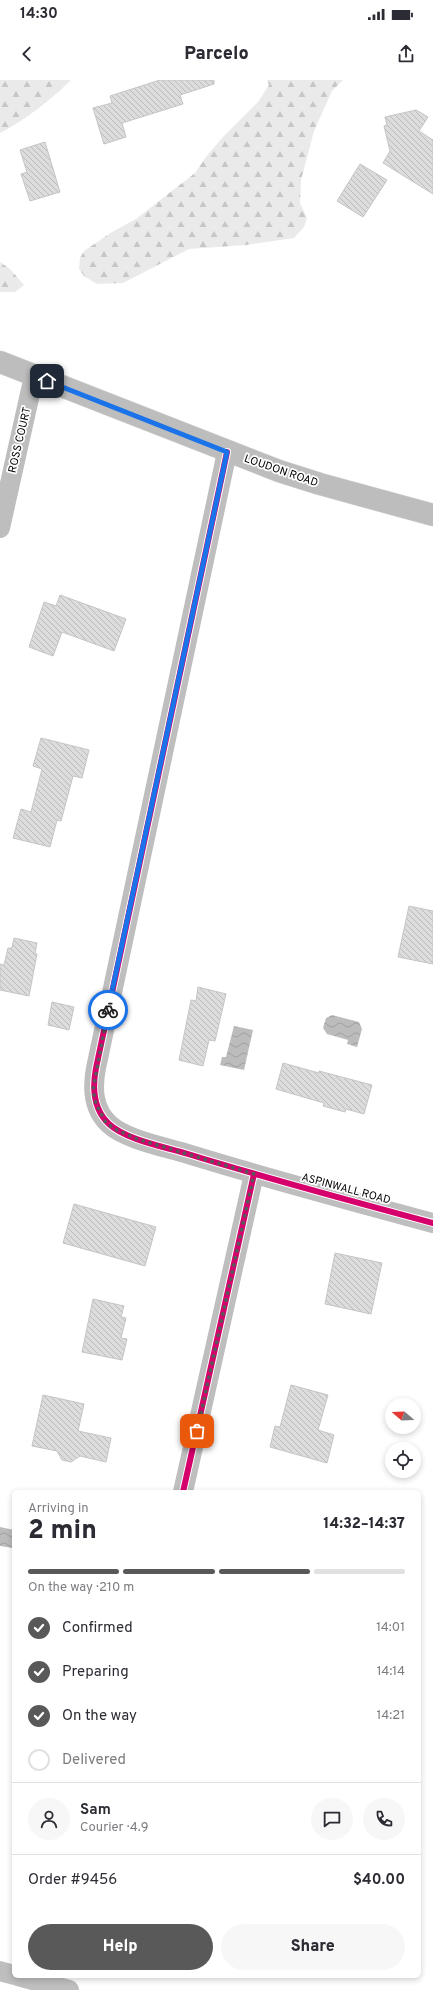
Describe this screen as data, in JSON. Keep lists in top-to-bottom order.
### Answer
{
  "streets": {
    "main road": ["LOUDON ROAD"],
    "street": ["ROSS COURT", "ASPINWALL ROAD"]
  },
  "crossings": [
    ["ROSS COURT", "LOUDON ROAD"],
    ["LOUDON ROAD", "ASPINWALL ROAD"]
  ],
  "north": "left",
  "page": {
    "status": "14:30",
    "header": "Parcelo",
    "heading": ["2 min", "Arriving in", "14:32–14:37"],
    "panel": [
      "Sam",
      "Courier · 4.9",
      "Order #9456",
      "$40.00"
    ],
    "bar": "On the way · 210 m",
    "list": [
      ["Confirmed", "14:01"],
      ["Preparing", "14:14"],
      ["On the way", "14:21"],
      "Delivered"
    ],
    "buttons": ["Help", "Share"]
  }
}
